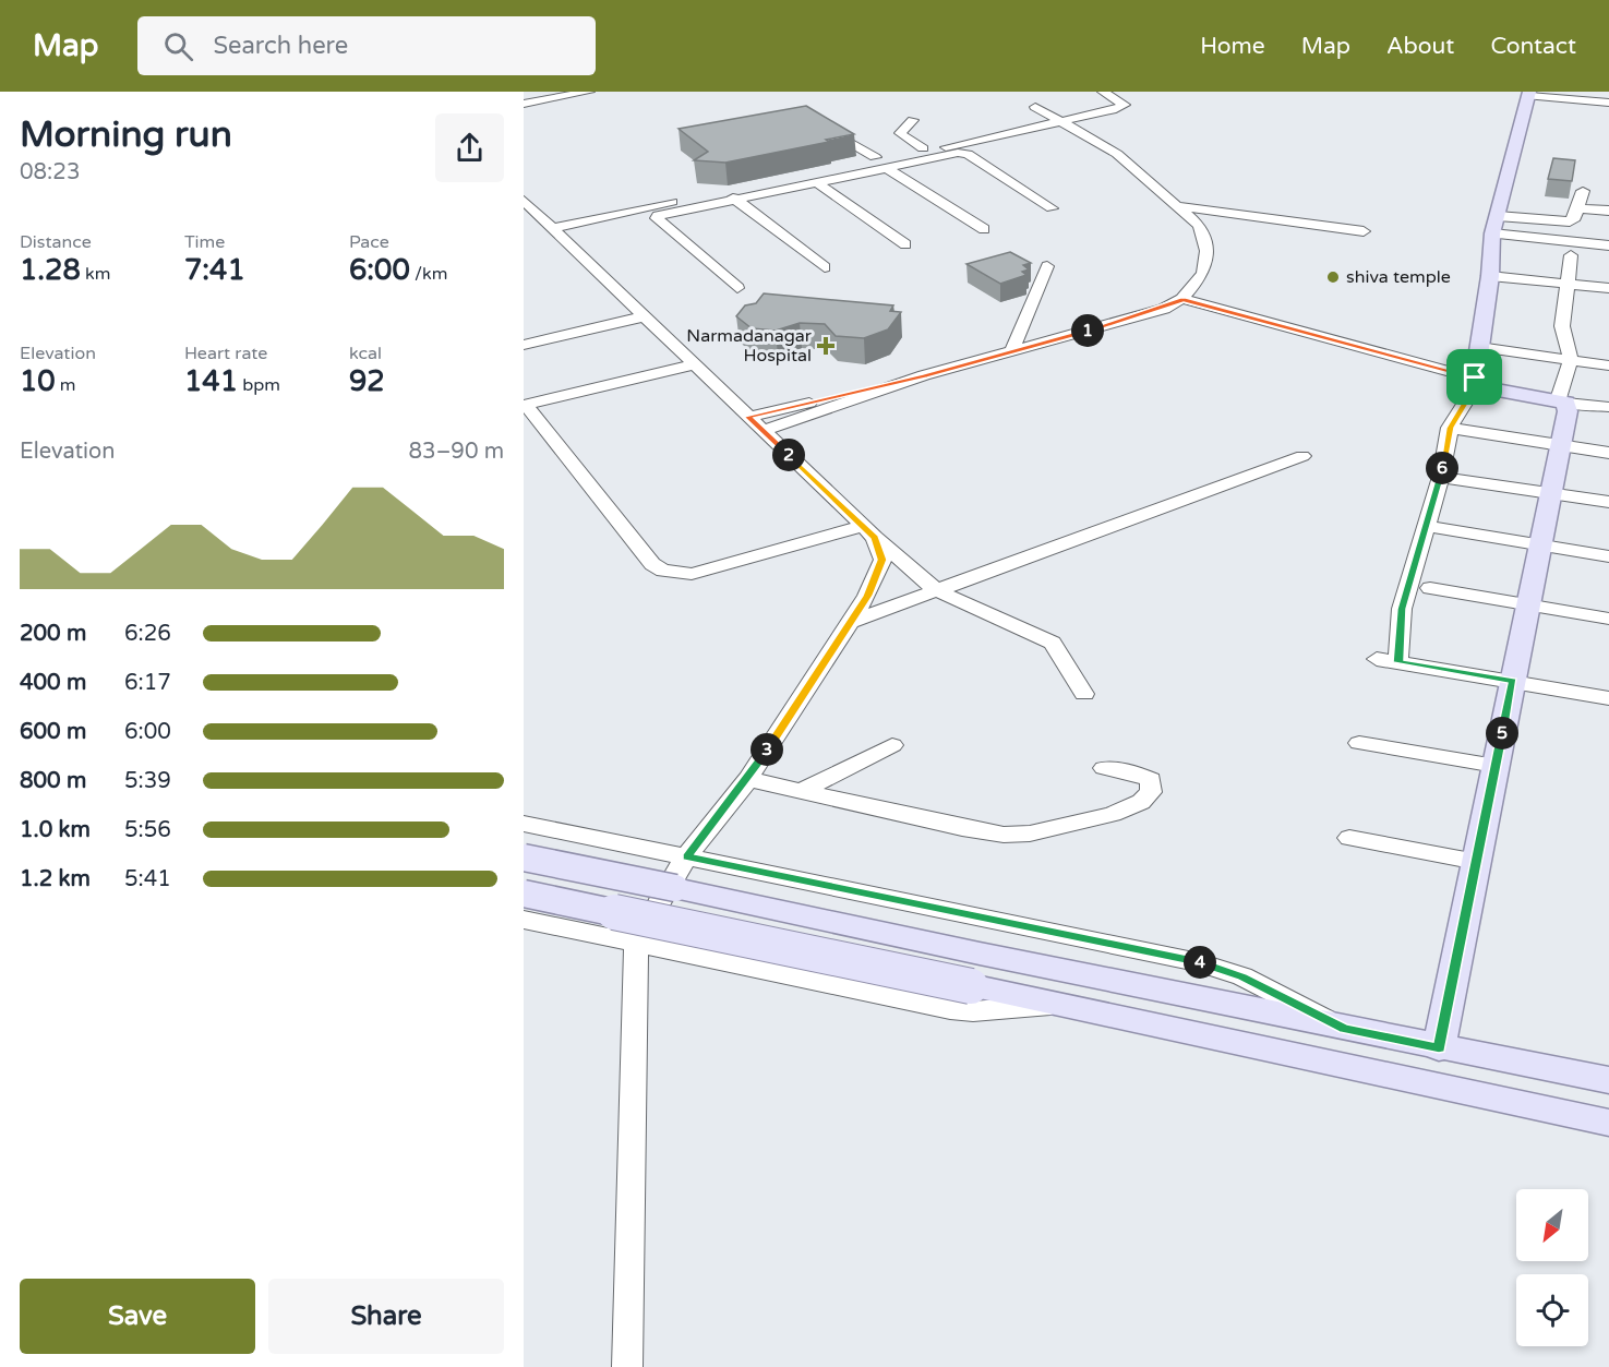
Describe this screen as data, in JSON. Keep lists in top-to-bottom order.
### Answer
{
  "places": {
    "other": ["shiva temple"],
    "health": ["Narmadanagar Hospital"]
  },
  "north": "bottom left",
  "page": {
    "header": "Map",
    "search": "Search here",
    "nav": [
      "Home",
      "Map",
      "About",
      "Contact"
    ],
    "heading": ["Morning run", "08:23"],
    "stats": [
      ["Distance", "1.28 km"],
      ["Time", "7:41"],
      ["Pace", "6:00 /km"],
      ["Elevation", "10 m"],
      ["Heart rate", "141 bpm"],
      ["kcal", "92"]
    ],
    "pins": [
      "1",
      "2",
      "6",
      "5",
      "3",
      "4"
    ],
    "chart": ["Elevation", "83–90 m"],
    "list": [
      {
        "name": "200 m",
        "note": "6:26"
      },
      {
        "name": "400 m",
        "note": "6:17"
      },
      {
        "name": "600 m",
        "note": "6:00"
      },
      {
        "name": "800 m",
        "note": "5:39"
      },
      {
        "name": "1.0 km",
        "note": "5:56"
      },
      {
        "name": "1.2 km",
        "note": "5:41"
      }
    ],
    "buttons": ["Save", "Share"]
  }
}
